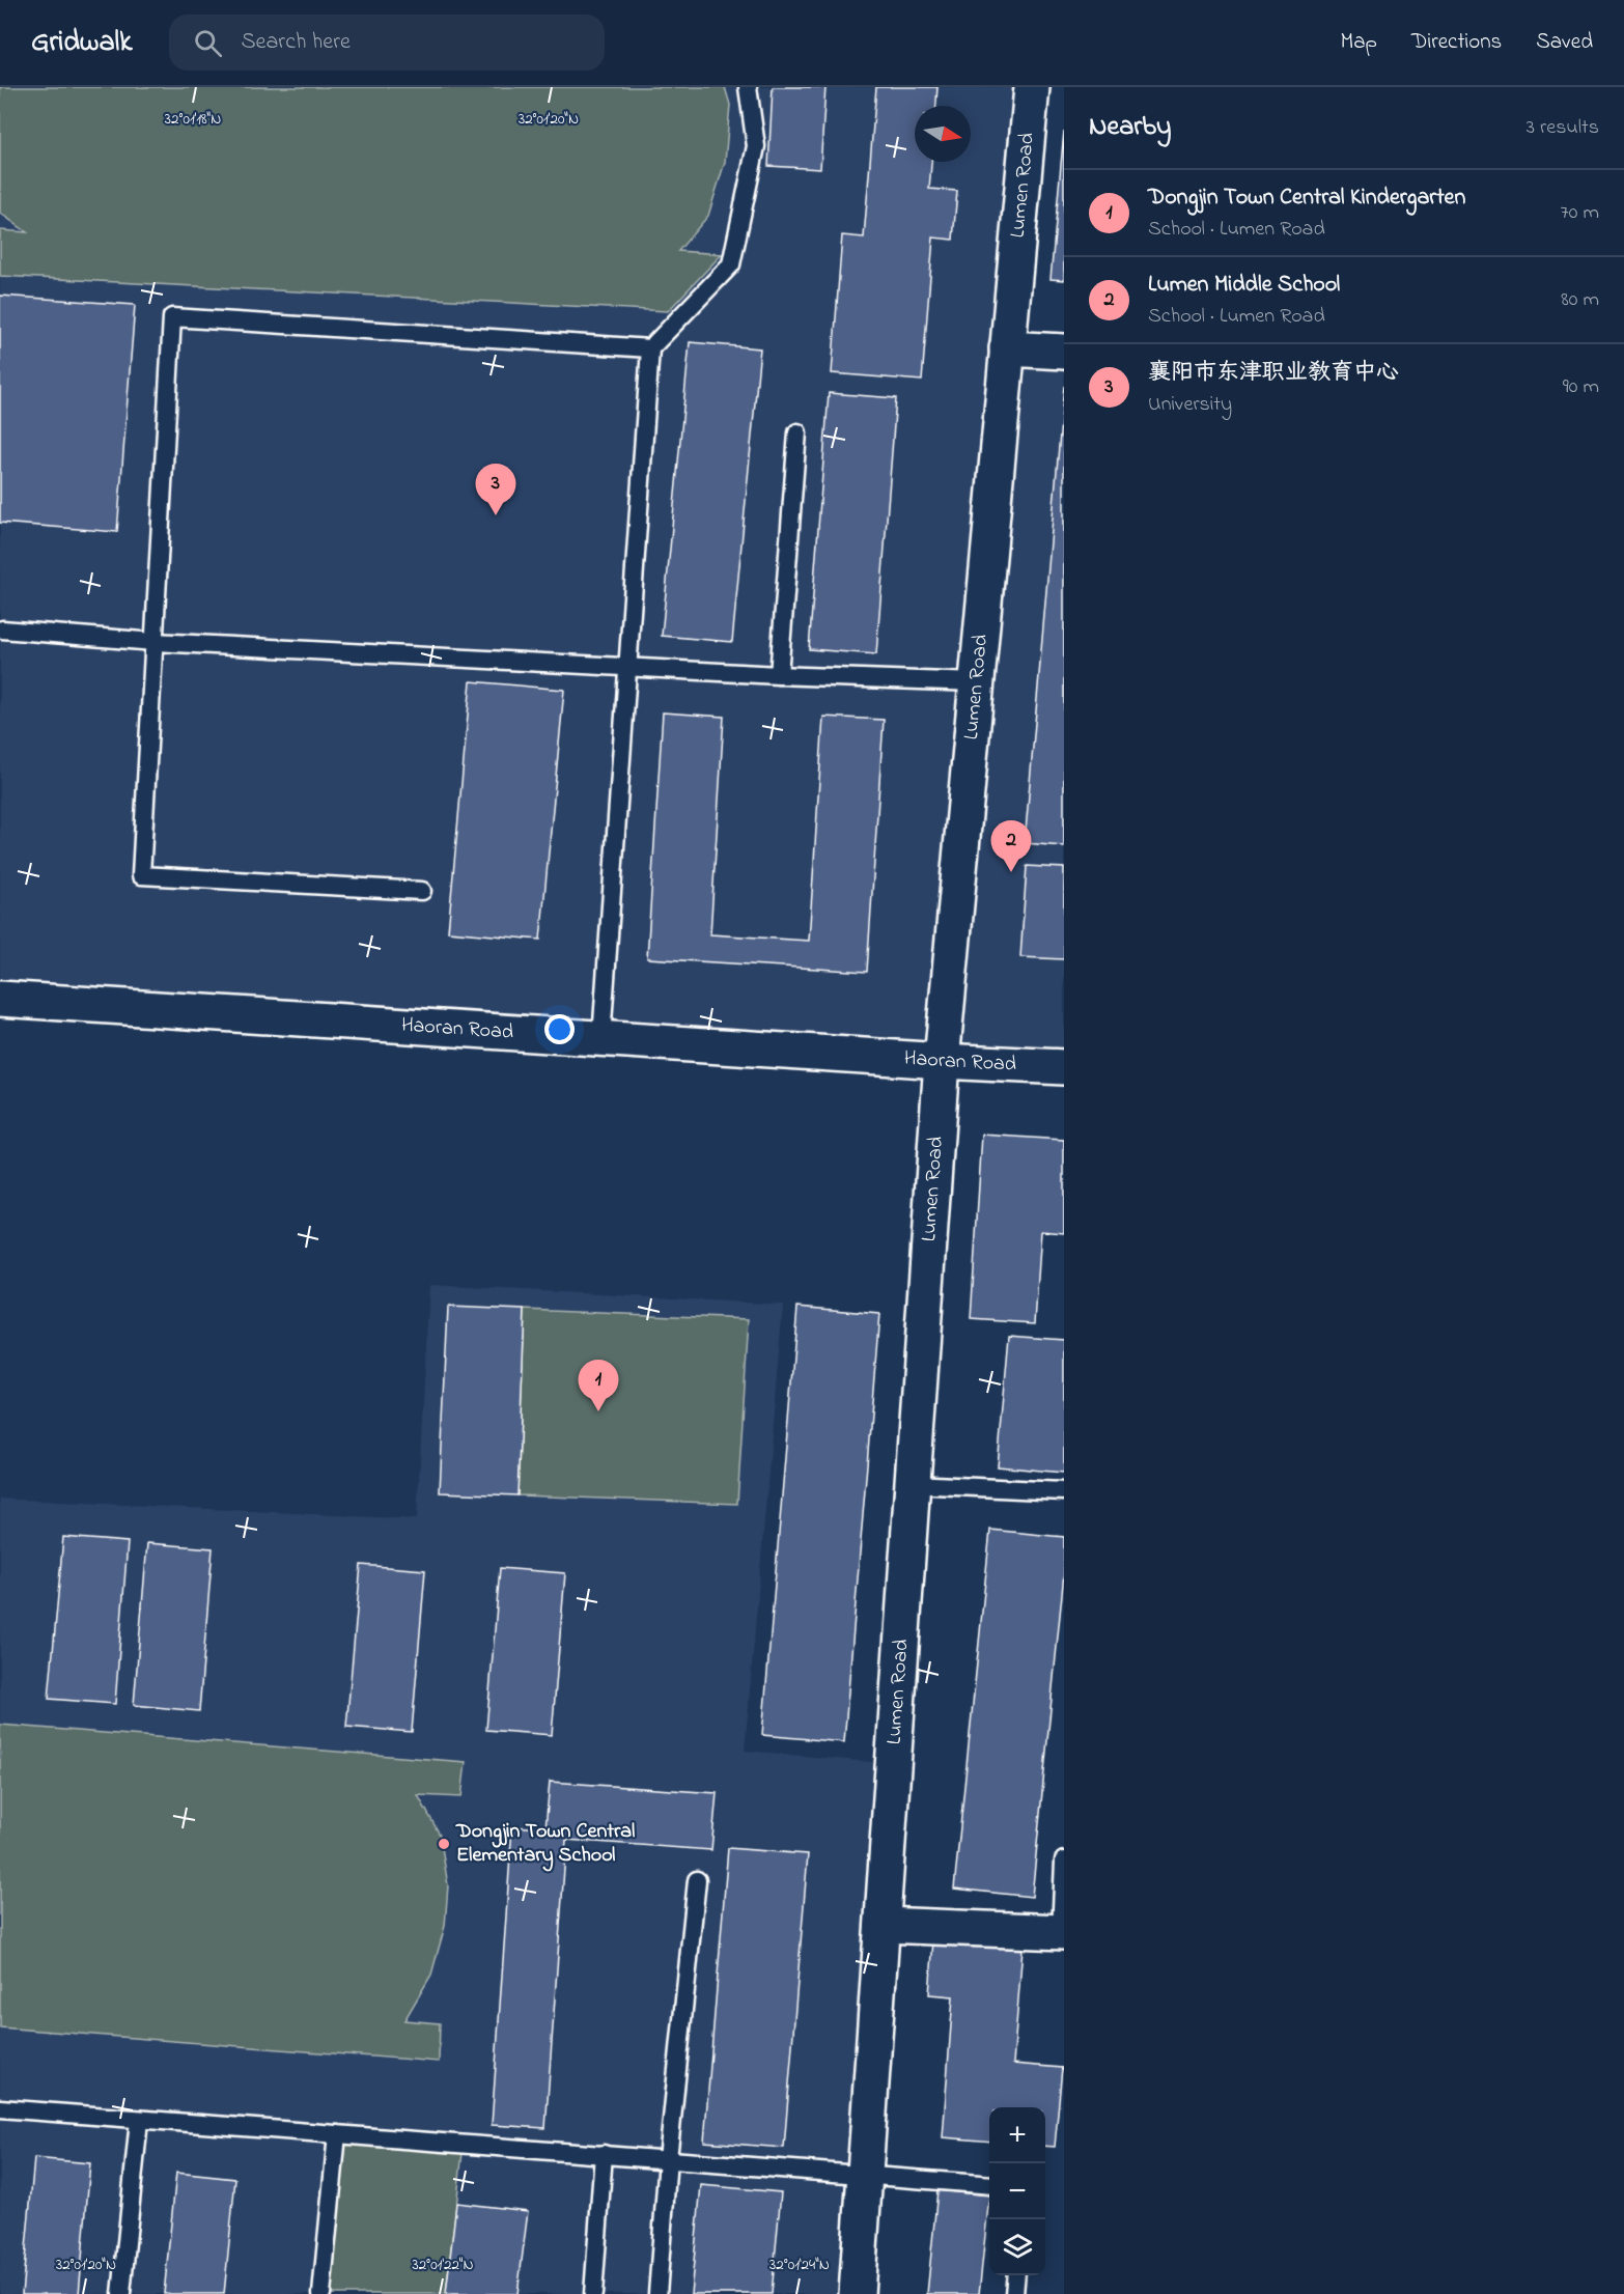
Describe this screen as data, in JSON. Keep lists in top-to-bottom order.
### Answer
{
  "streets": {
    "street": ["Lumen Road", "Haoran Road"]
  },
  "crossings": [
    ["Lumen Road", "Haoran Road"]
  ],
  "places": ["Dongjin Town Central Elementary School"],
  "north": "right",
  "page": {
    "header": "Gridwalk",
    "search": "Search here",
    "nav": ["Map", "Directions", "Saved"],
    "heading": ["Nearby", "3 results"],
    "list": [
      {
        "mark": "1",
        "name": "Dongjin Town Central Kindergarten",
        "note": "School · Lumen Road",
        "value": "70 m"
      },
      {
        "mark": "2",
        "name": "Lumen Middle School",
        "note": "School · Lumen Road",
        "value": "80 m"
      },
      {
        "mark": "3",
        "name": "襄阳市东津职业教育中心",
        "note": "University",
        "value": "90 m"
      }
    ],
    "pins": ["3", "2", "1"],
    "map_buttons": ["+", "−"]
  },
  "coordinates": [
    "32°01'18\"N",
    "32°01'20\"N",
    "32°01'22\"N",
    "32°01'24\"N"
  ]
}
